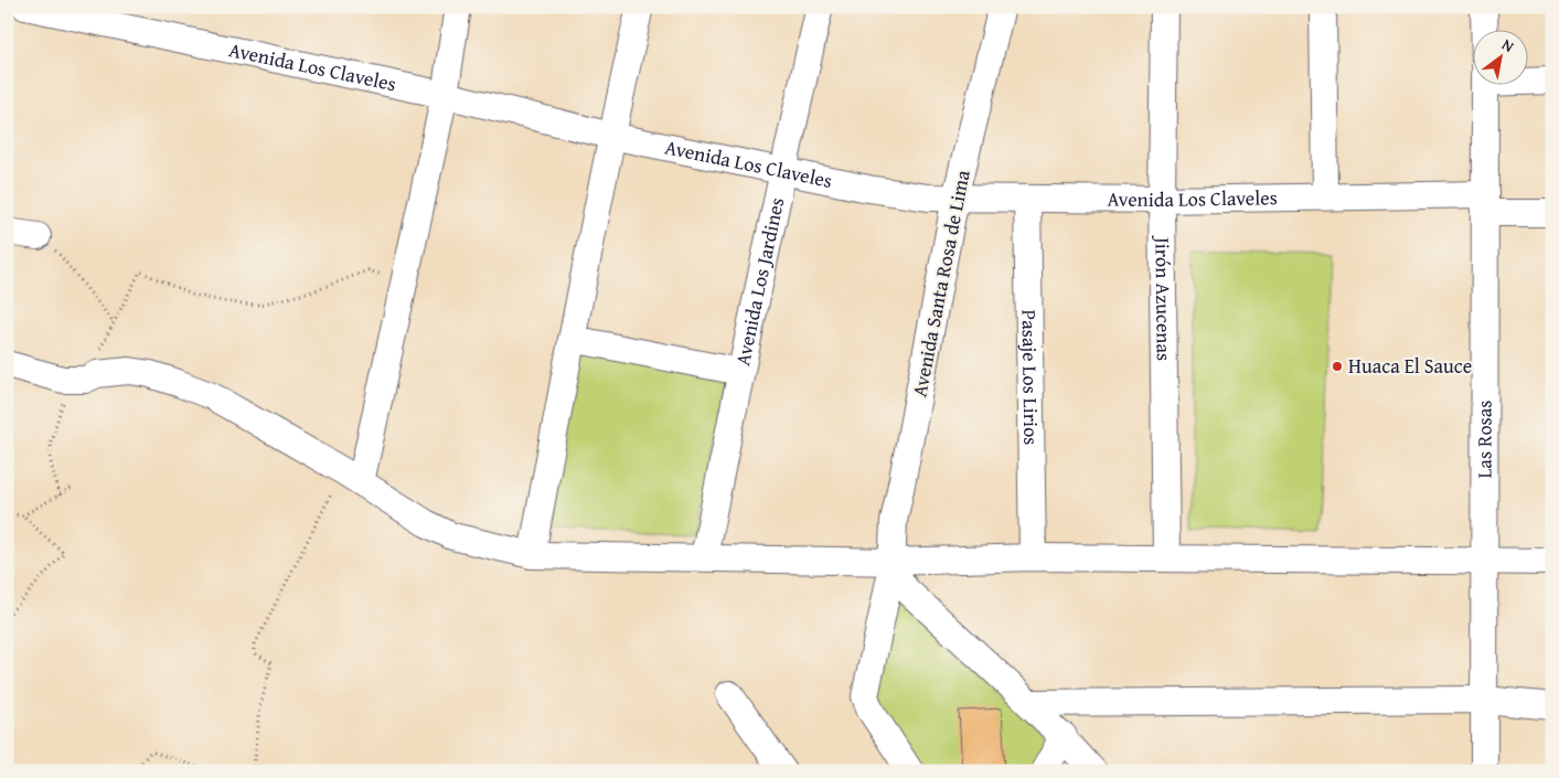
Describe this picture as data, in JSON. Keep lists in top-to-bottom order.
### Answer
{
  "streets": {
    "street": [
      "Avenida Los Claveles",
      "Avenida Los Jardines",
      "Avenida Santa Rosa de Lima",
      "Jirón Azucenas",
      "Pasaje Los Lirios",
      "Las Rosas"
    ]
  },
  "crossings": [
    ["Avenida Los Claveles", "Avenida Los Jardines"],
    ["Avenida Los Claveles", "Avenida Santa Rosa de Lima"],
    ["Avenida Los Claveles", "Jirón Azucenas"],
    ["Avenida Los Claveles", "Pasaje Los Lirios"],
    ["Avenida Los Claveles", "Las Rosas"]
  ],
  "places": ["Huaca El Sauce"],
  "north": "top right"
}
